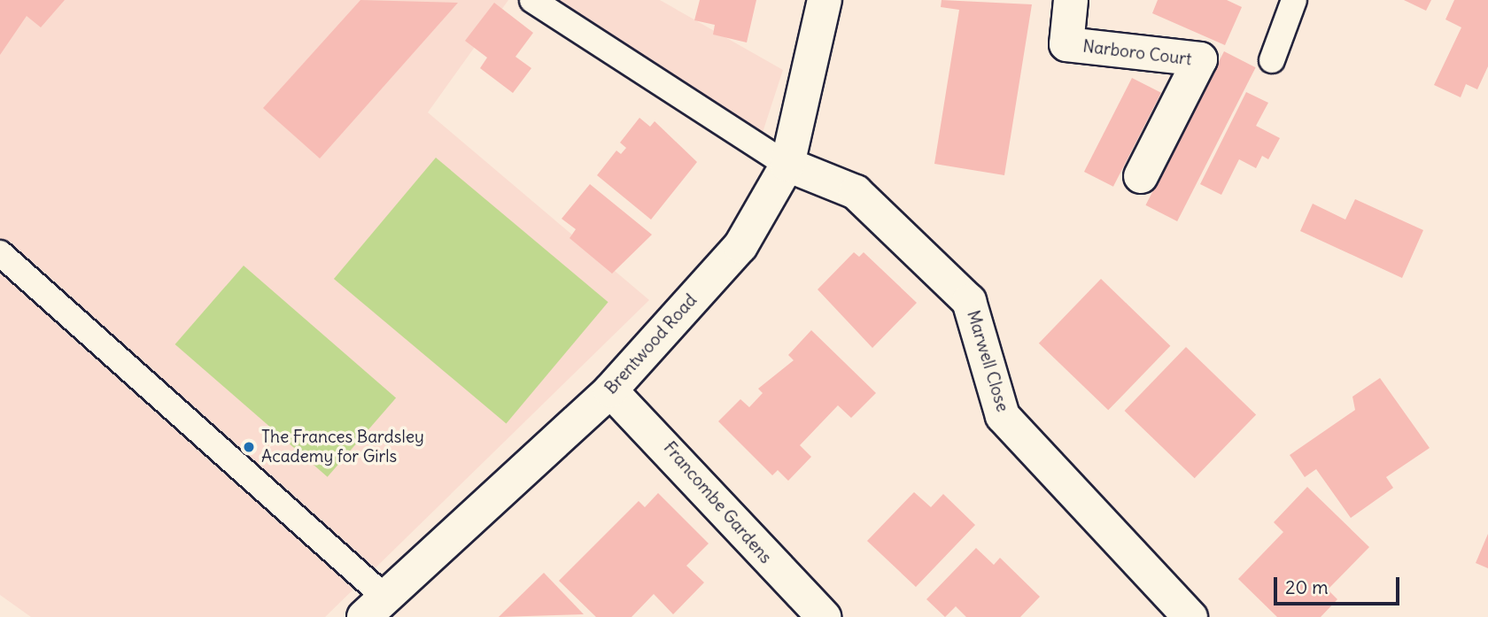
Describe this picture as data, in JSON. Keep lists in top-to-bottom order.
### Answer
{
  "streets": {
    "street": [
      "Narboro Court",
      "Brentwood Road",
      "Marwell Close",
      "Francombe Gardens"
    ]
  },
  "crossings": [
    ["Brentwood Road", "Marwell Close"],
    ["Brentwood Road", "Francombe Gardens"]
  ],
  "places": ["The Frances Bardsley Academy for Girls"],
  "scale_bar": "20 m"
}
